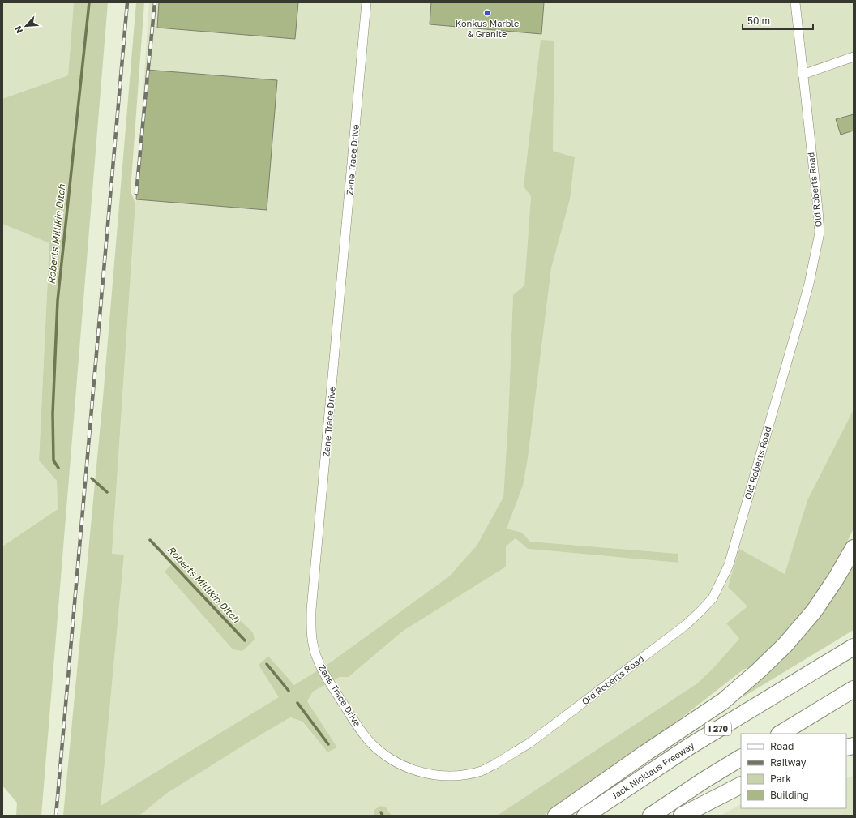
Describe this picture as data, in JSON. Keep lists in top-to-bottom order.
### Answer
{
  "streets": {
    "highway": ["I 270", "Jack Nicklaus Freeway"],
    "street": ["Zane Trace Drive", "Old Roberts Road"]
  },
  "crossings": [
    ["Zane Trace Drive", "Old Roberts Road"]
  ],
  "water": ["Roberts Millikin Ditch"],
  "places": ["Konkus Marble & Granite"],
  "legend": [
    "Road",
    "Railway",
    "Park",
    "Building"
  ],
  "scale_bar": "50 m",
  "north": "bottom left"
}
